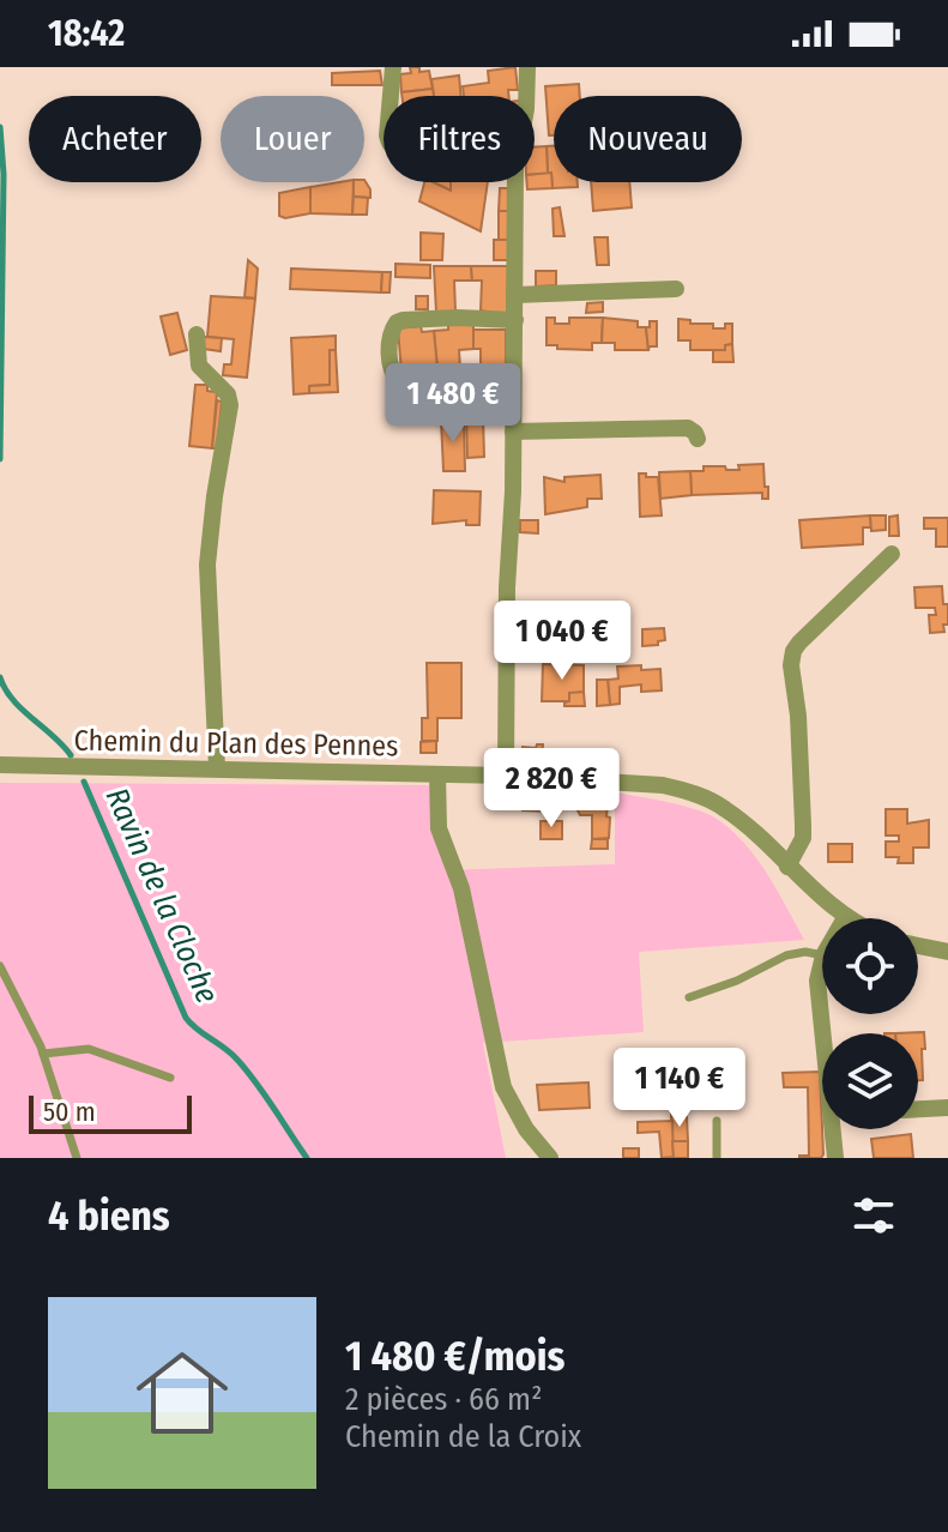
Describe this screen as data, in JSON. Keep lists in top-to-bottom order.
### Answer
{
  "streets": {
    "street": ["Chemin du Plan des Pennes"]
  },
  "water": ["Ravin de la Cloche"],
  "scale_bar": "50 m",
  "page": {
    "status": "18:42",
    "chip": [
      "Acheter",
      "Louer",
      "Filtres",
      "Nouveau"
    ],
    "price": [
      "1 480 €",
      "1 040 €",
      "2 820 €",
      "1 140 €"
    ],
    "scale": "50 m",
    "heading": "4 biens",
    "list": [
      {
        "name": "1 480 €/mois",
        "note": "2 pièces · 66 m² · Chemin de la Croix"
      }
    ]
  }
}
